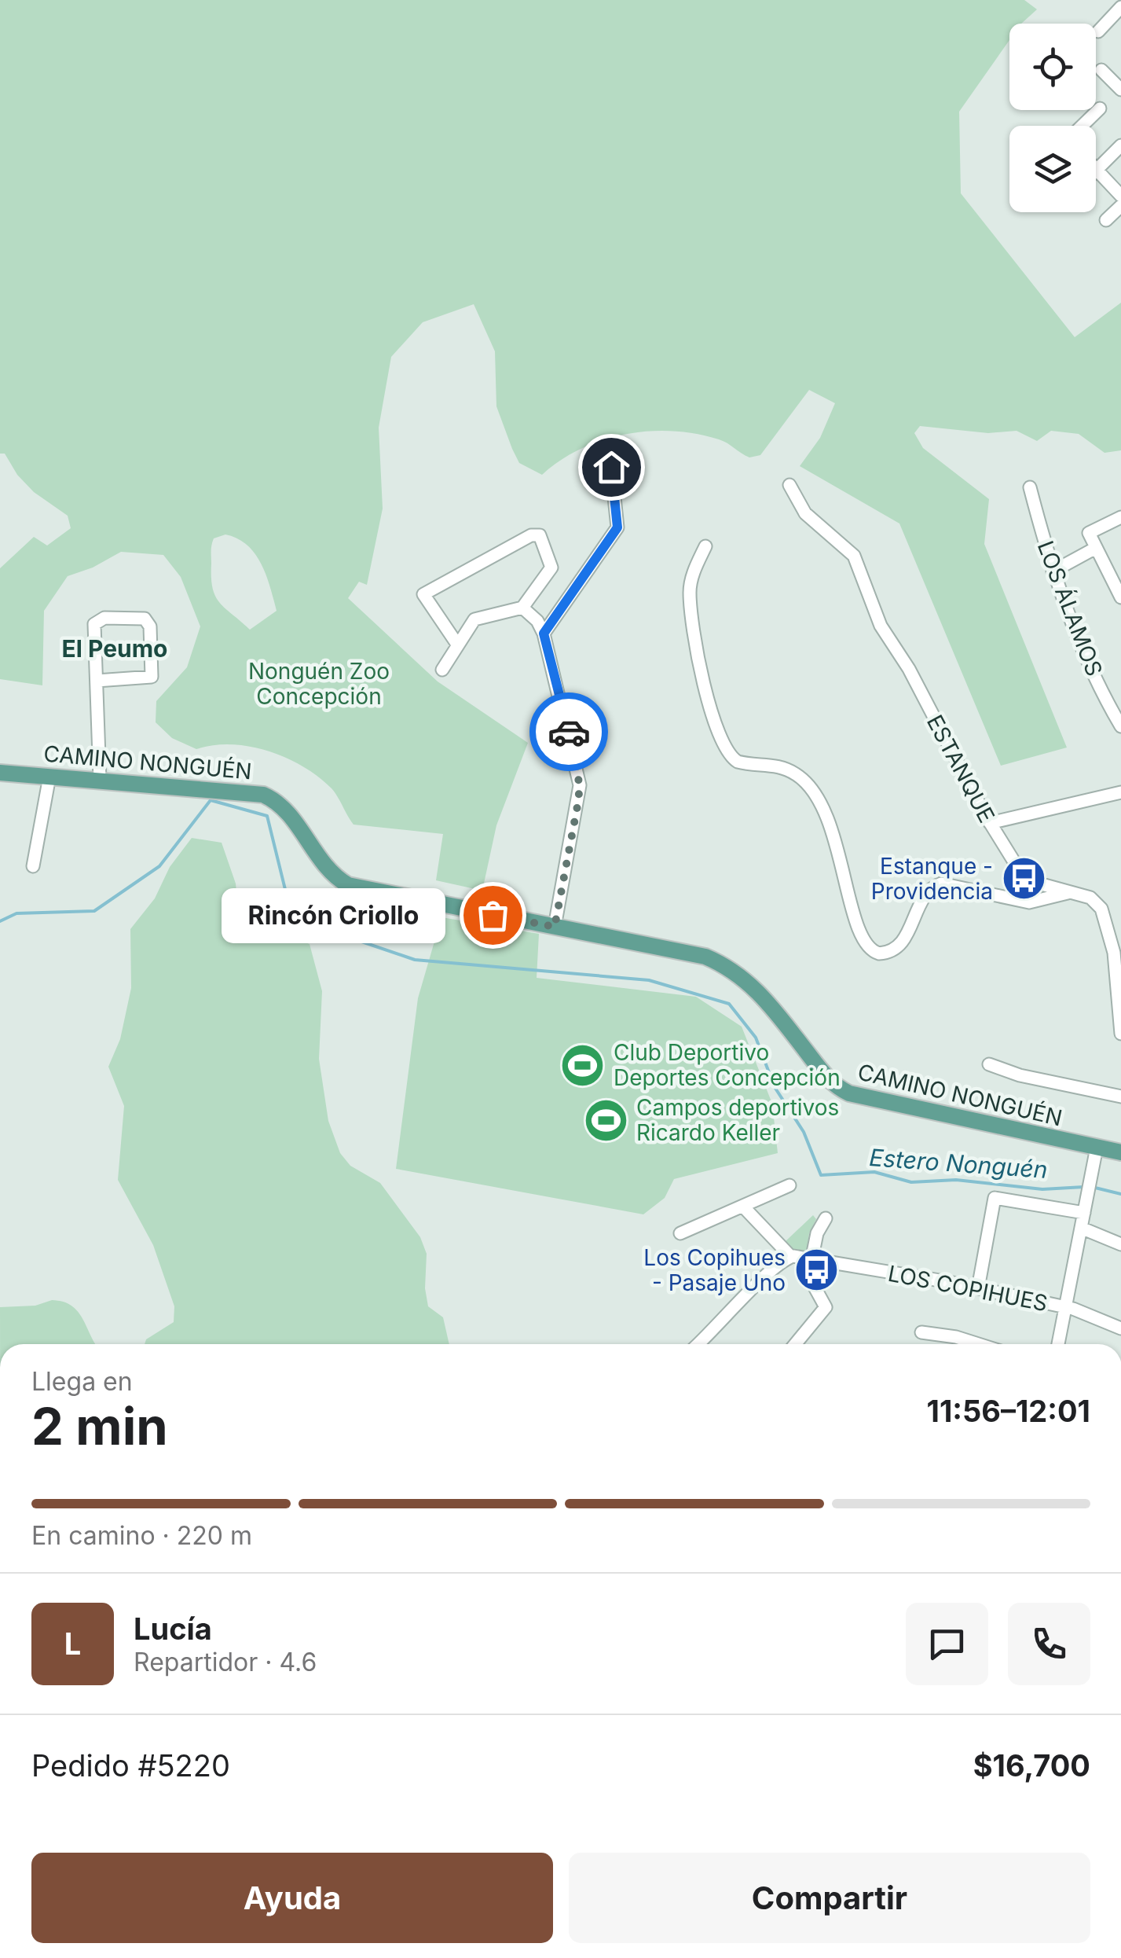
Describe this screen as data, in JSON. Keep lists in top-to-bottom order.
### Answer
{
  "streets": {
    "main road": ["CAMINO NONGUÉN"],
    "street": ["LOS ÁLAMOS", "ESTANQUE", "LOS COPIHUES"]
  },
  "districts": ["El Peumo"],
  "water": ["Estero Nonguén"],
  "parks": ["Nonguén Zoo Concepción"],
  "places": {
    "bus stop": ["Estanque - Providencia", "Los Copihues - Pasaje Uno"],
    "other": ["Rincón Criollo"],
    "sports": ["Club Deportivo Deportes Concepción", "Campos deportivos Ricardo Keller"]
  },
  "page": {
    "bubble": "Rincón Criollo",
    "heading": ["2 min", "Llega en", "11:56–12:01"],
    "panel": [
      "Lucía",
      "Repartidor · 4.6",
      "Pedido #5220",
      "$16,700"
    ],
    "bar": "En camino · 220 m",
    "round": "L",
    "buttons": ["Ayuda", "Compartir"]
  }
}
